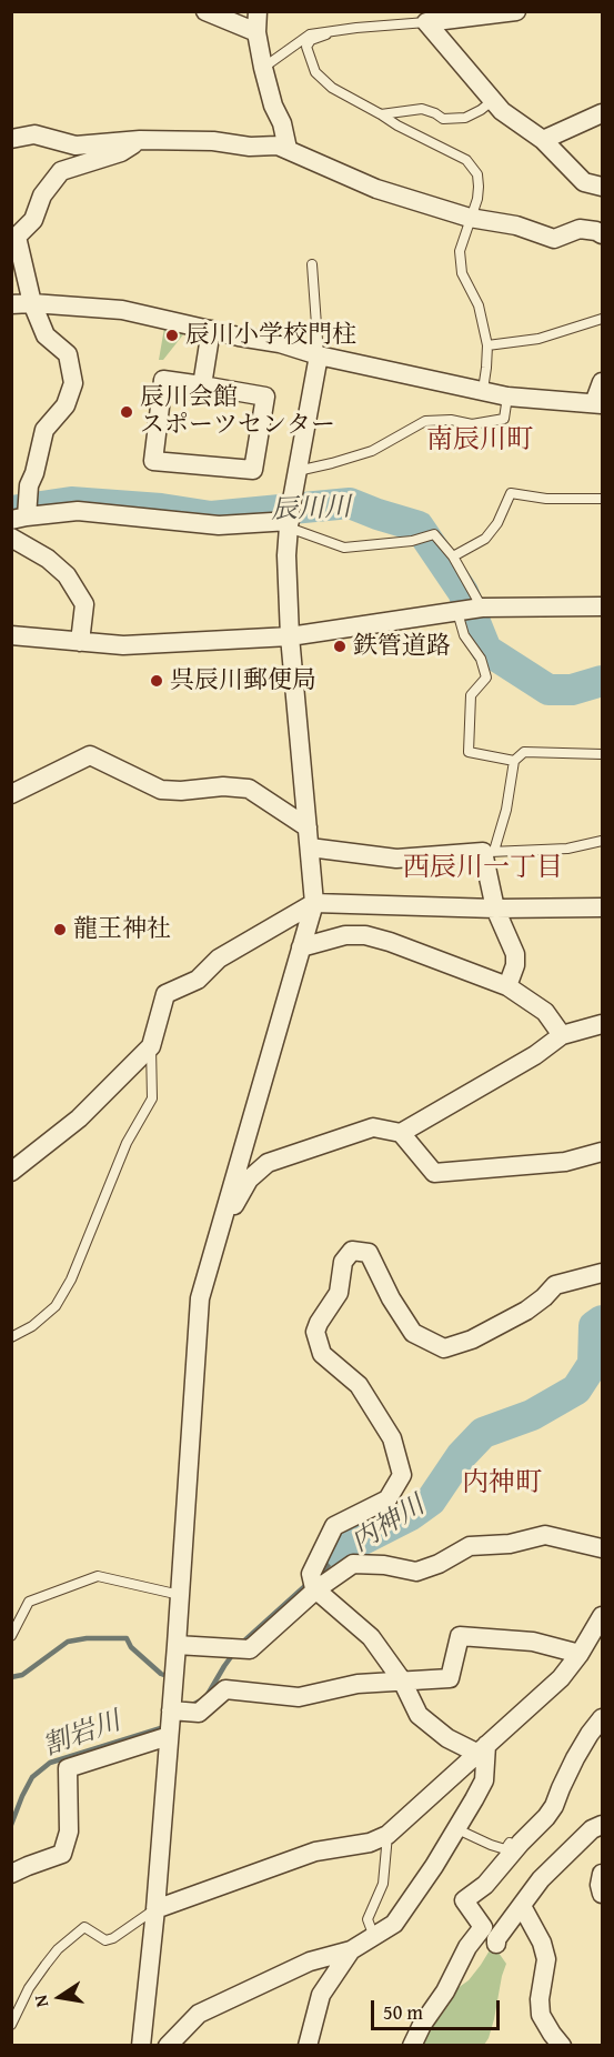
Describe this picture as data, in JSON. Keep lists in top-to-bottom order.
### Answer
{
  "districts": ["南辰川町", "西辰川一丁目", "内神町"],
  "water": ["辰川川", "内神川", "割岩川"],
  "places": [
    "辰川小学校門柱",
    "辰川会館 スポーツセンター",
    "鉄管道路",
    "呉辰川郵便局",
    "龍王神社"
  ],
  "scale_bar": "50 m",
  "north": "left"
}
